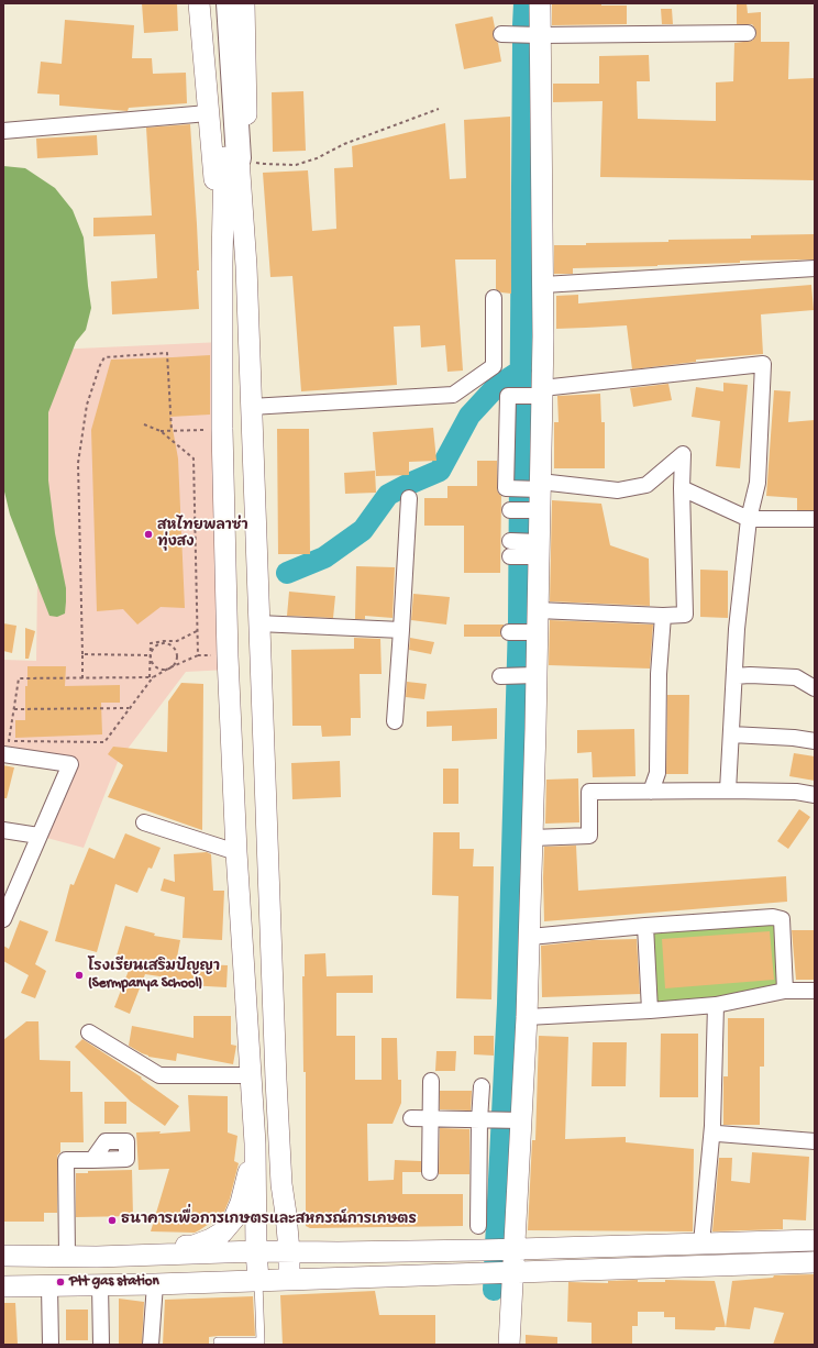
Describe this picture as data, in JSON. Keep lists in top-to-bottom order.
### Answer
{
  "places": [
    "สหไทยพลาซ่า ทุ่งสง",
    "โรงเรียนเสริมปัญญา (Sermpanya School)",
    "ธนาคารเพื่อการเกษตรและสหกรณ์การเกษตร",
    "Ptt gas station"
  ]
}
